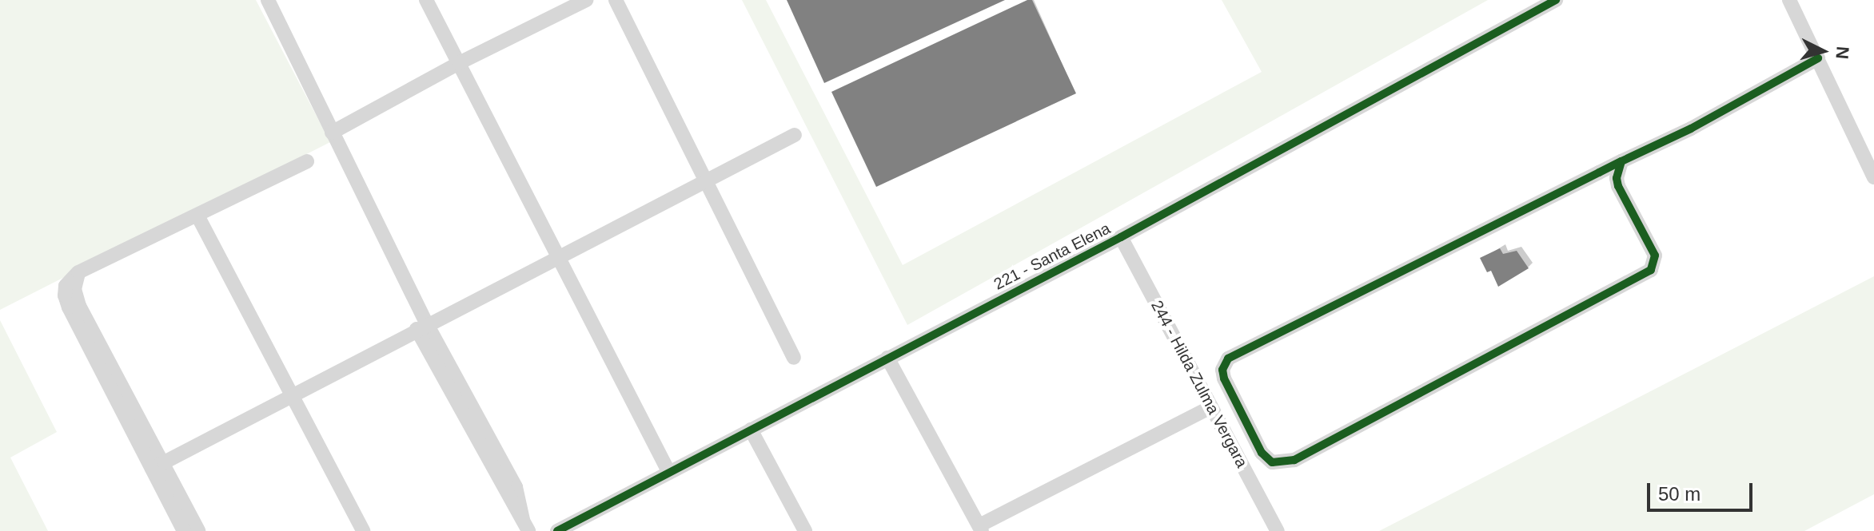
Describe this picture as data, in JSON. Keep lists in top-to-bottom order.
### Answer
{
  "streets": {
    "street": ["221 - Santa Elena", "244 - Hilda Zulma Vergara"]
  },
  "crossings": [
    ["221 - Santa Elena", "244 - Hilda Zulma Vergara"]
  ],
  "scale_bar": "50 m",
  "north": "right"
}
